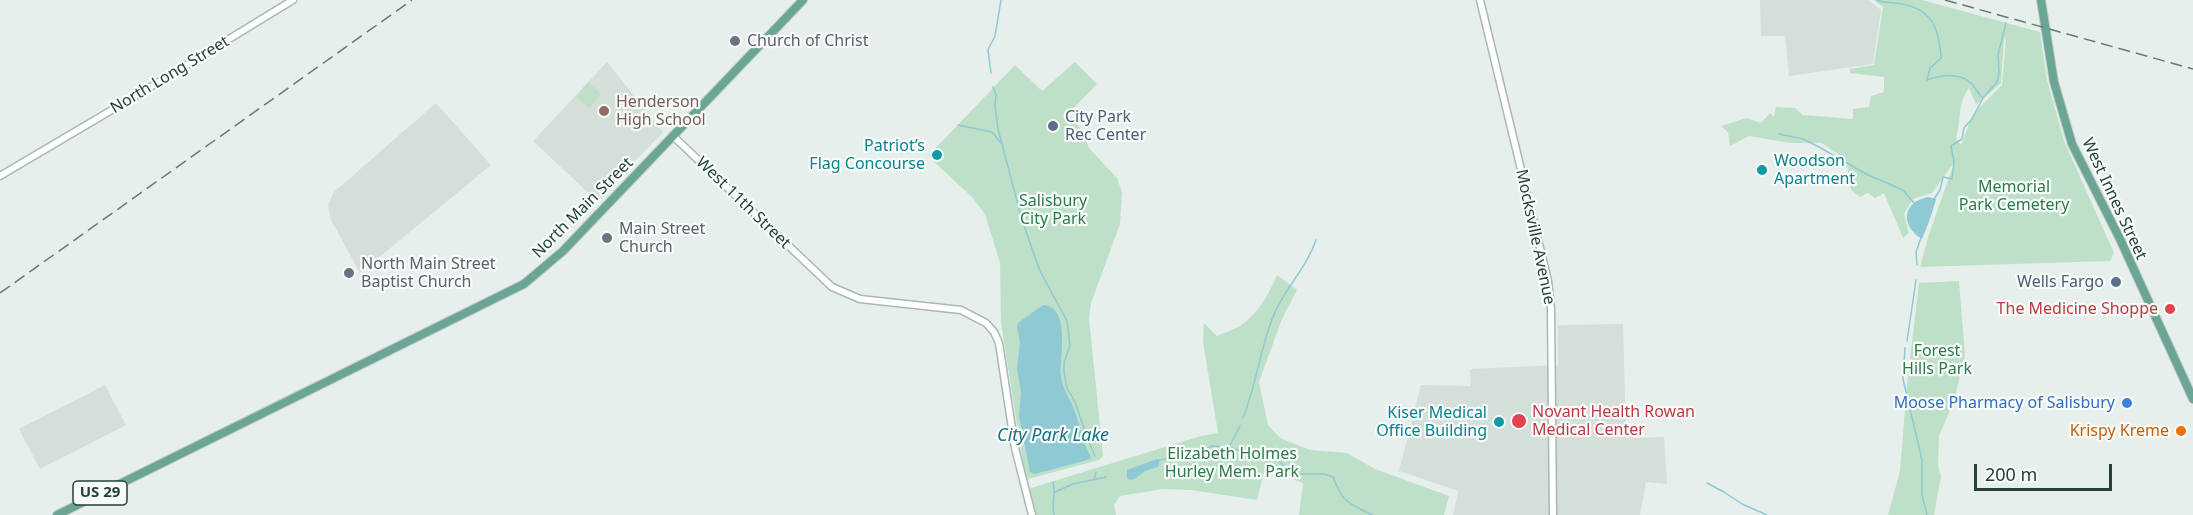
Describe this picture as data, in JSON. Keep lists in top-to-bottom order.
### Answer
{
  "streets": {
    "main road": ["West Innes Street", "North Main Street", "US 29"],
    "street": ["North Long Street", "West 11th Street", "Mocksville Avenue"]
  },
  "crossings": [
    ["West 11th Street", "North Main Street"]
  ],
  "water": ["City Park Lake"],
  "parks": [
    "Memorial Park Cemetery",
    "Salisbury City Park",
    "Forest Hills Park",
    "Elizabeth Holmes Hurley Mem. Park"
  ],
  "places": [
    "Church of Christ",
    "Henderson High School",
    "City Park Rec Center",
    "Patriot’s Flag Concourse",
    "Woodson Apartment",
    "Main Street Church",
    "North Main Street Baptist Church",
    "Wells Fargo",
    "The Medicine Shoppe",
    "Moose Pharmacy of Salisbury",
    "Novant Health Rowan Medical Center",
    "Kiser Medical Office Building",
    "Krispy Kreme"
  ],
  "scale_bar": "200 m"
}
